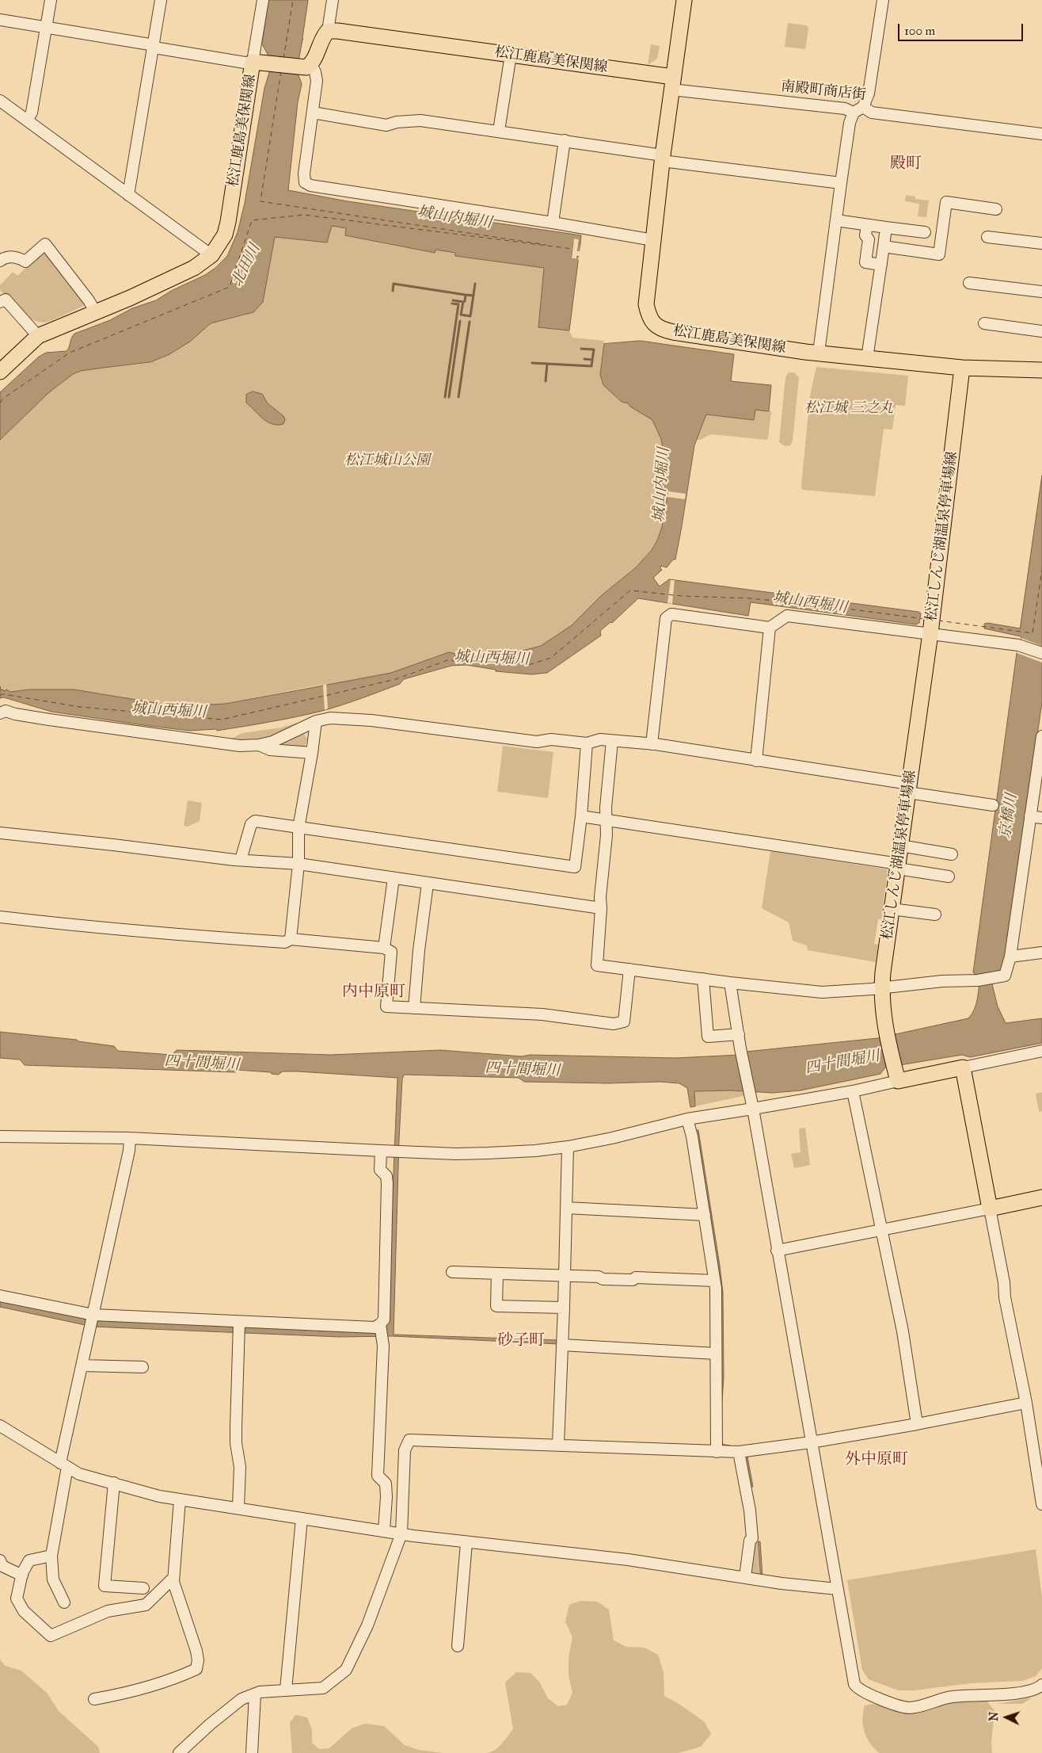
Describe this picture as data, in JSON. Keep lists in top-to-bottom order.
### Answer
{
  "streets": {
    "main road": ["松江鹿島美保関線", "松江しんじ湖温泉停車場線"],
    "street": ["南殿町商店街"]
  },
  "crossings": [
    ["松江鹿島美保関線", "南殿町商店街"],
    ["松江鹿島美保関線", "松江しんじ湖温泉停車場線"]
  ],
  "districts": [
    "殿町",
    "内中原町",
    "砂子町",
    "外中原町"
  ],
  "water": [
    "城山内堀川",
    "北田川",
    "城山西堀川",
    "京橋川",
    "四十間堀川"
  ],
  "parks": ["松江城 三之丸", "松江城山公園"],
  "scale_bar": "100 m",
  "north": "left"
}
